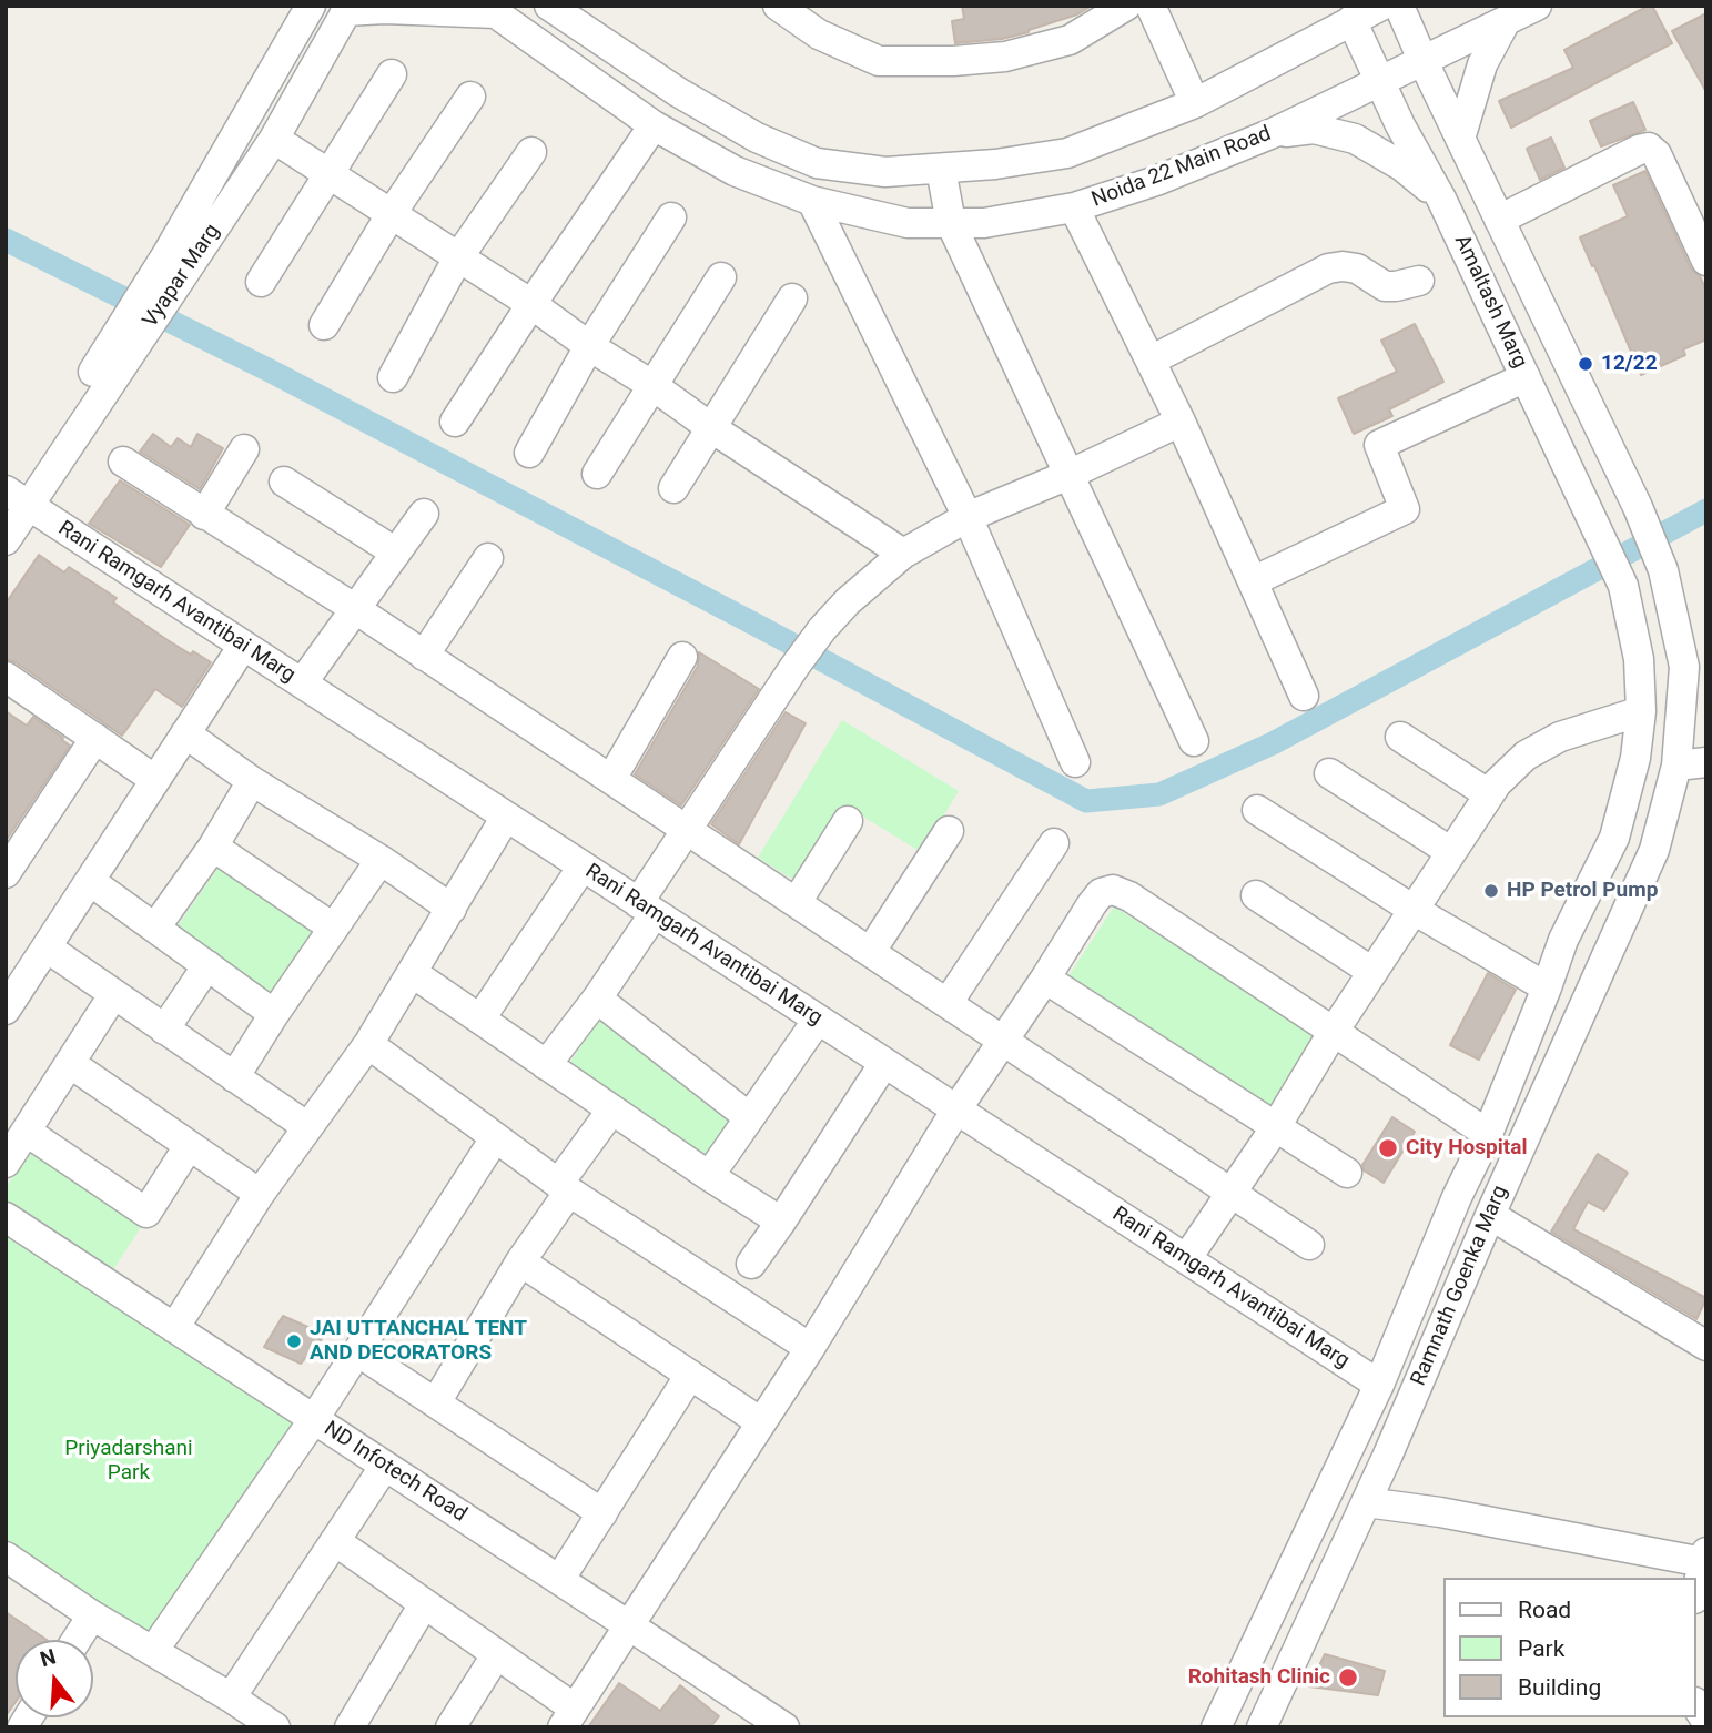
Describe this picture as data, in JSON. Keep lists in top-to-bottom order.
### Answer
{
  "streets": {
    "street": [
      "Noida 22 Main Road",
      "Vyapar Marg",
      "Amaltash Marg",
      "Rani Ramgarh Avantibai Marg",
      "Ramnath Goenka Marg",
      "ND Infotech Road"
    ]
  },
  "crossings": [
    ["Noida 22 Main Road", "Amaltash Marg"],
    ["Vyapar Marg", "Rani Ramgarh Avantibai Marg"],
    ["Amaltash Marg", "Ramnath Goenka Marg"],
    ["Rani Ramgarh Avantibai Marg", "Ramnath Goenka Marg"]
  ],
  "parks": ["Priyadarshani Park"],
  "places": [
    "12/22",
    "HP Petrol Pump",
    "City Hospital",
    "JAI UTTANCHAL TENT AND DECORATORS",
    "Rohitash Clinic"
  ],
  "legend": ["Road", "Park", "Building"],
  "north": "top"
}
